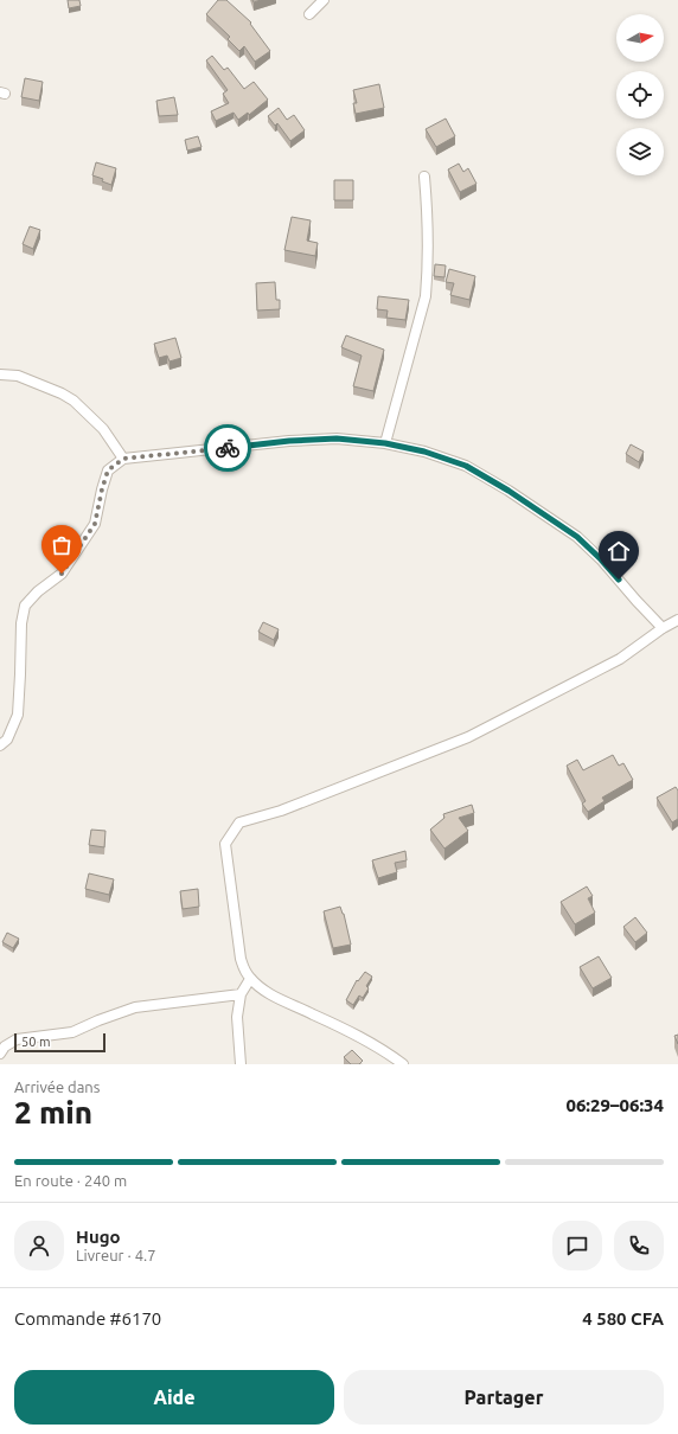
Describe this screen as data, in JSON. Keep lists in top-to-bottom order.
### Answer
{
  "scale_bar": "50 m",
  "north": "right",
  "page": {
    "scale": "50 m",
    "heading": ["2 min", "Arrivée dans", "06:29–06:34"],
    "panel": [
      "Hugo",
      "Livreur · 4.7",
      "Commande #6170",
      "4 580 CFA"
    ],
    "bar": "En route · 240 m",
    "buttons": ["Aide", "Partager"]
  }
}
